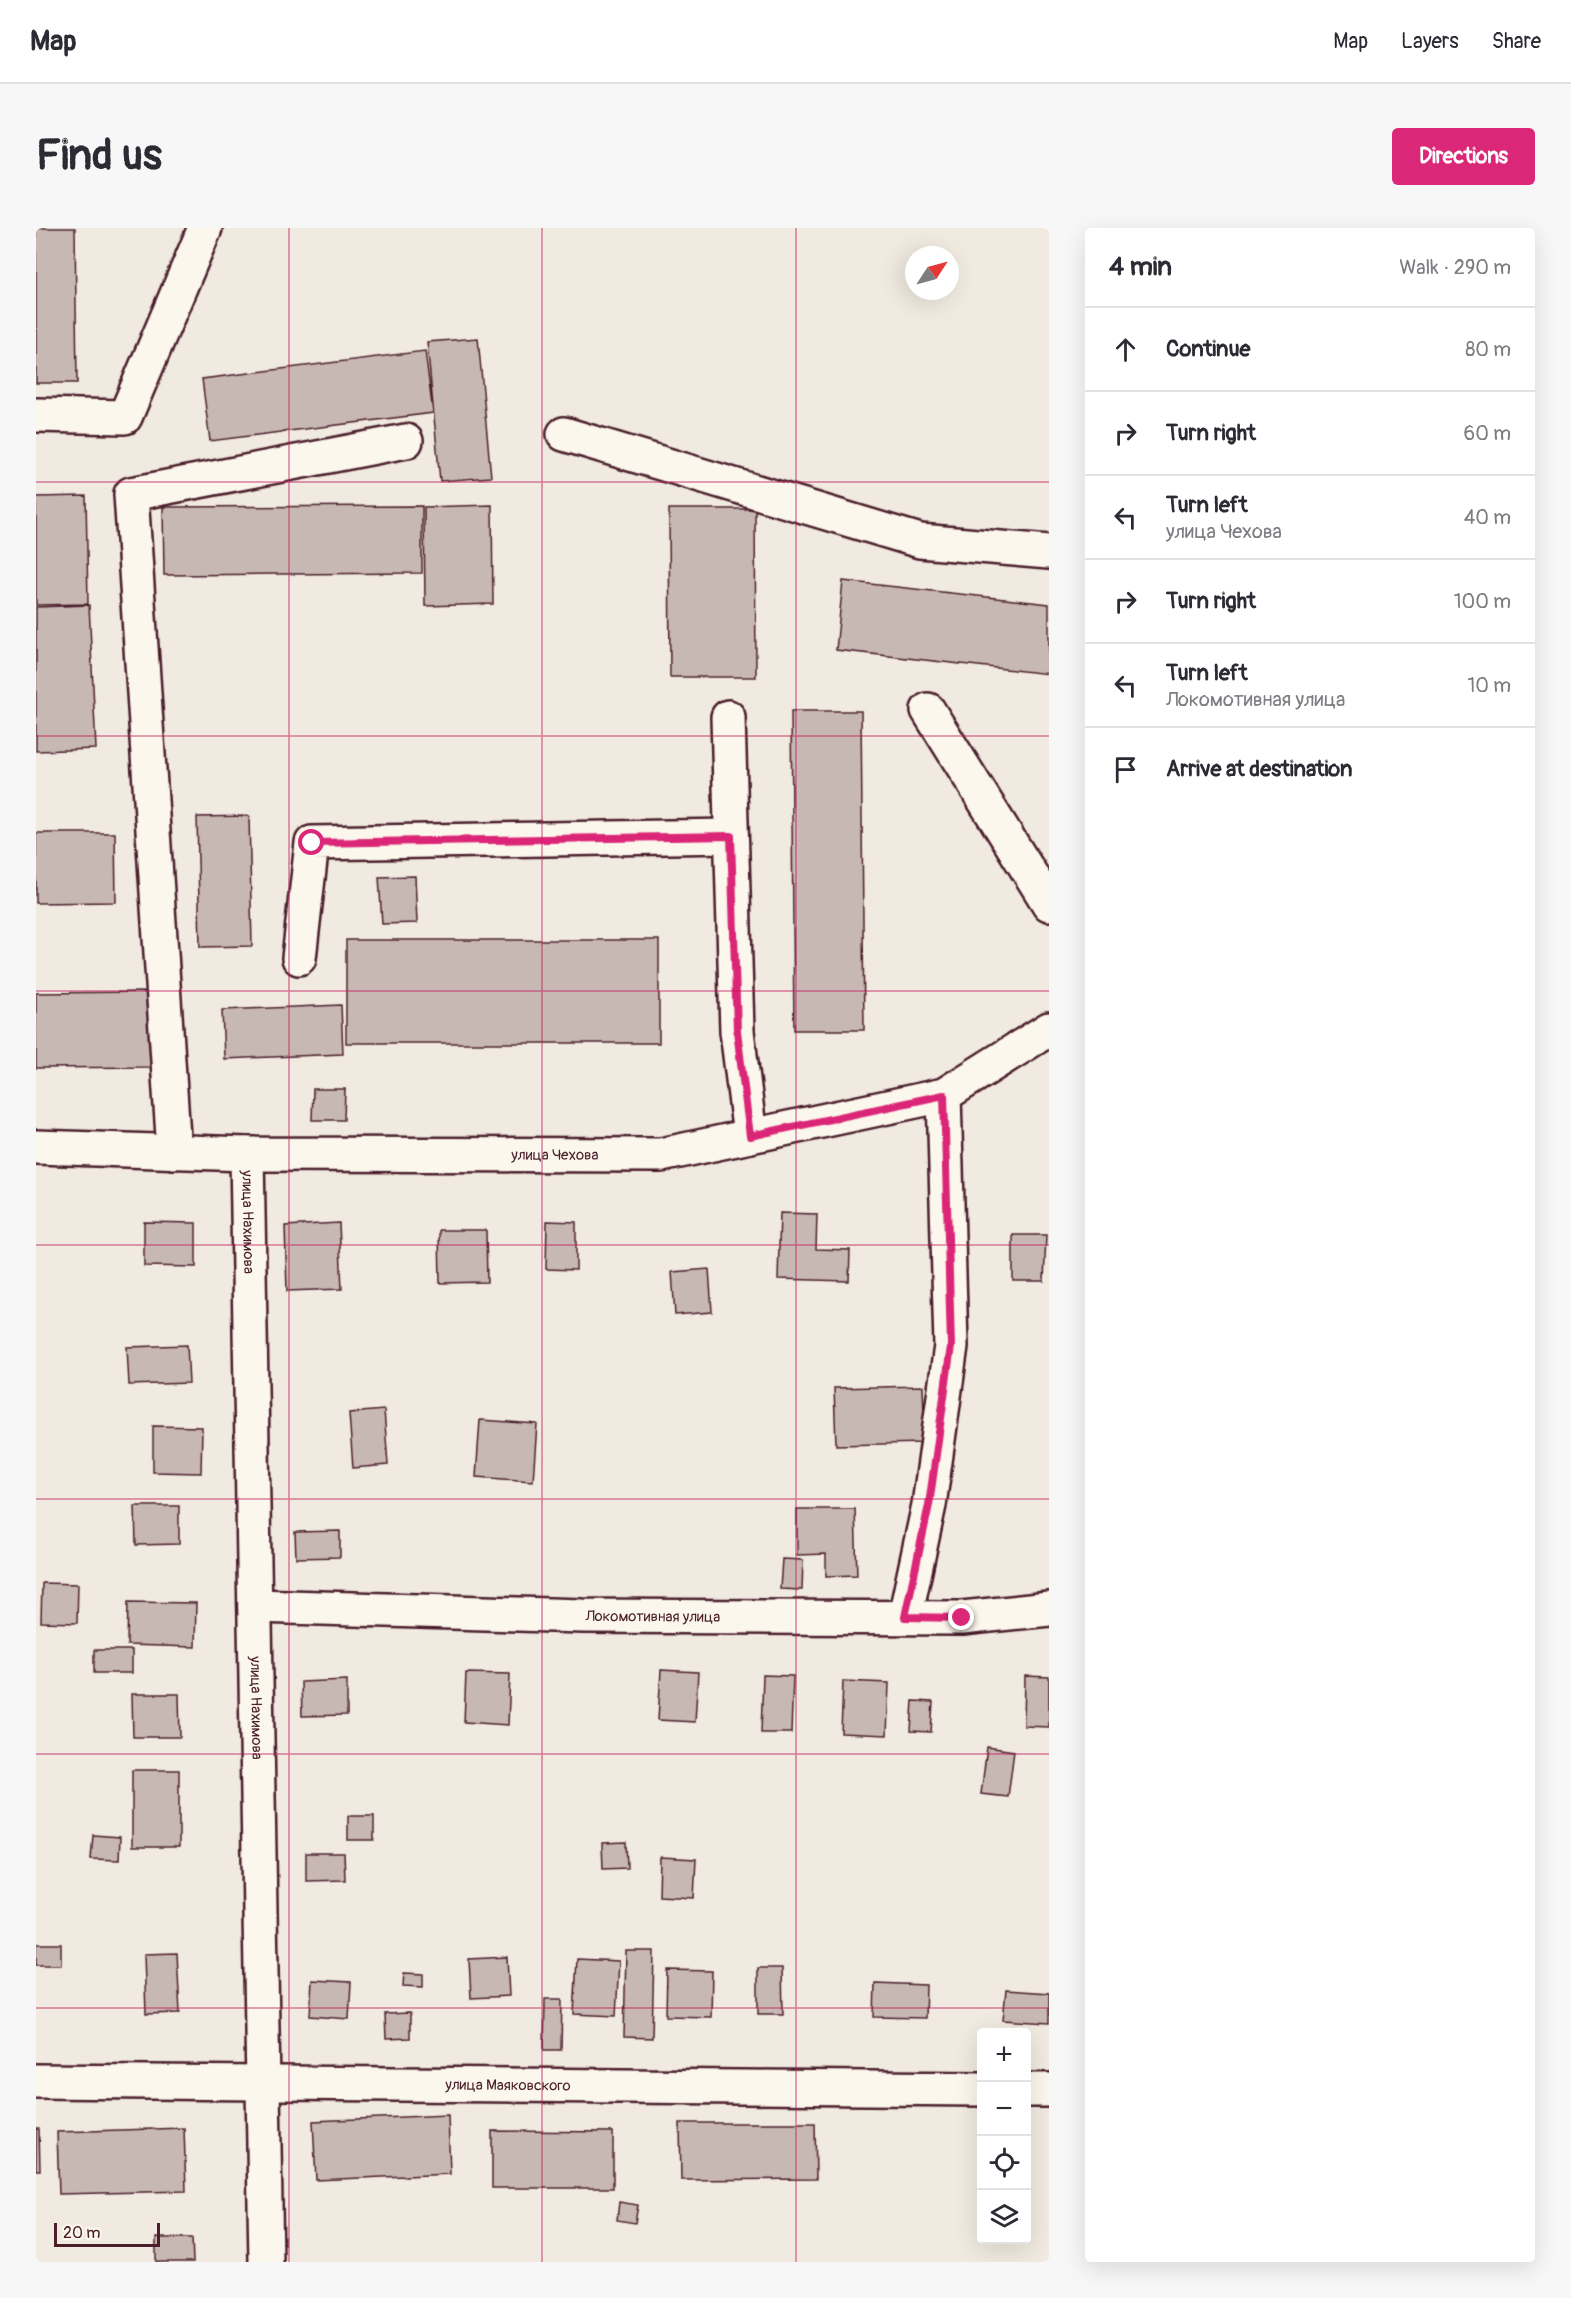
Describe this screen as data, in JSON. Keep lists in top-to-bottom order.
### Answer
{
  "streets": {
    "street": [
      "улица Чехова",
      "улица Нахимова",
      "Локомотивная улица",
      "улица Маяковского"
    ]
  },
  "crossings": [
    ["улица Чехова", "улица Нахимова"],
    ["улица Нахимова", "Локомотивная улица"],
    ["улица Нахимова", "улица Маяковского"]
  ],
  "scale_bar": "20 m",
  "north": "top right",
  "page": {
    "header": "Map",
    "nav": ["Map", "Layers", "Share"],
    "buttons": "Directions",
    "title": "Find us",
    "heading": ["4 min", "Walk · 290 m"],
    "list": [
      ["Continue", "80 m"],
      ["Turn right", "60 m"],
      ["Turn left", "улица Чехова", "40 m"],
      ["Turn right", "100 m"],
      ["Turn left", "Локомотивная улица", "10 m"],
      "Arrive at destination"
    ],
    "map_buttons": ["+", "−"],
    "scale": "20 m"
  }
}
